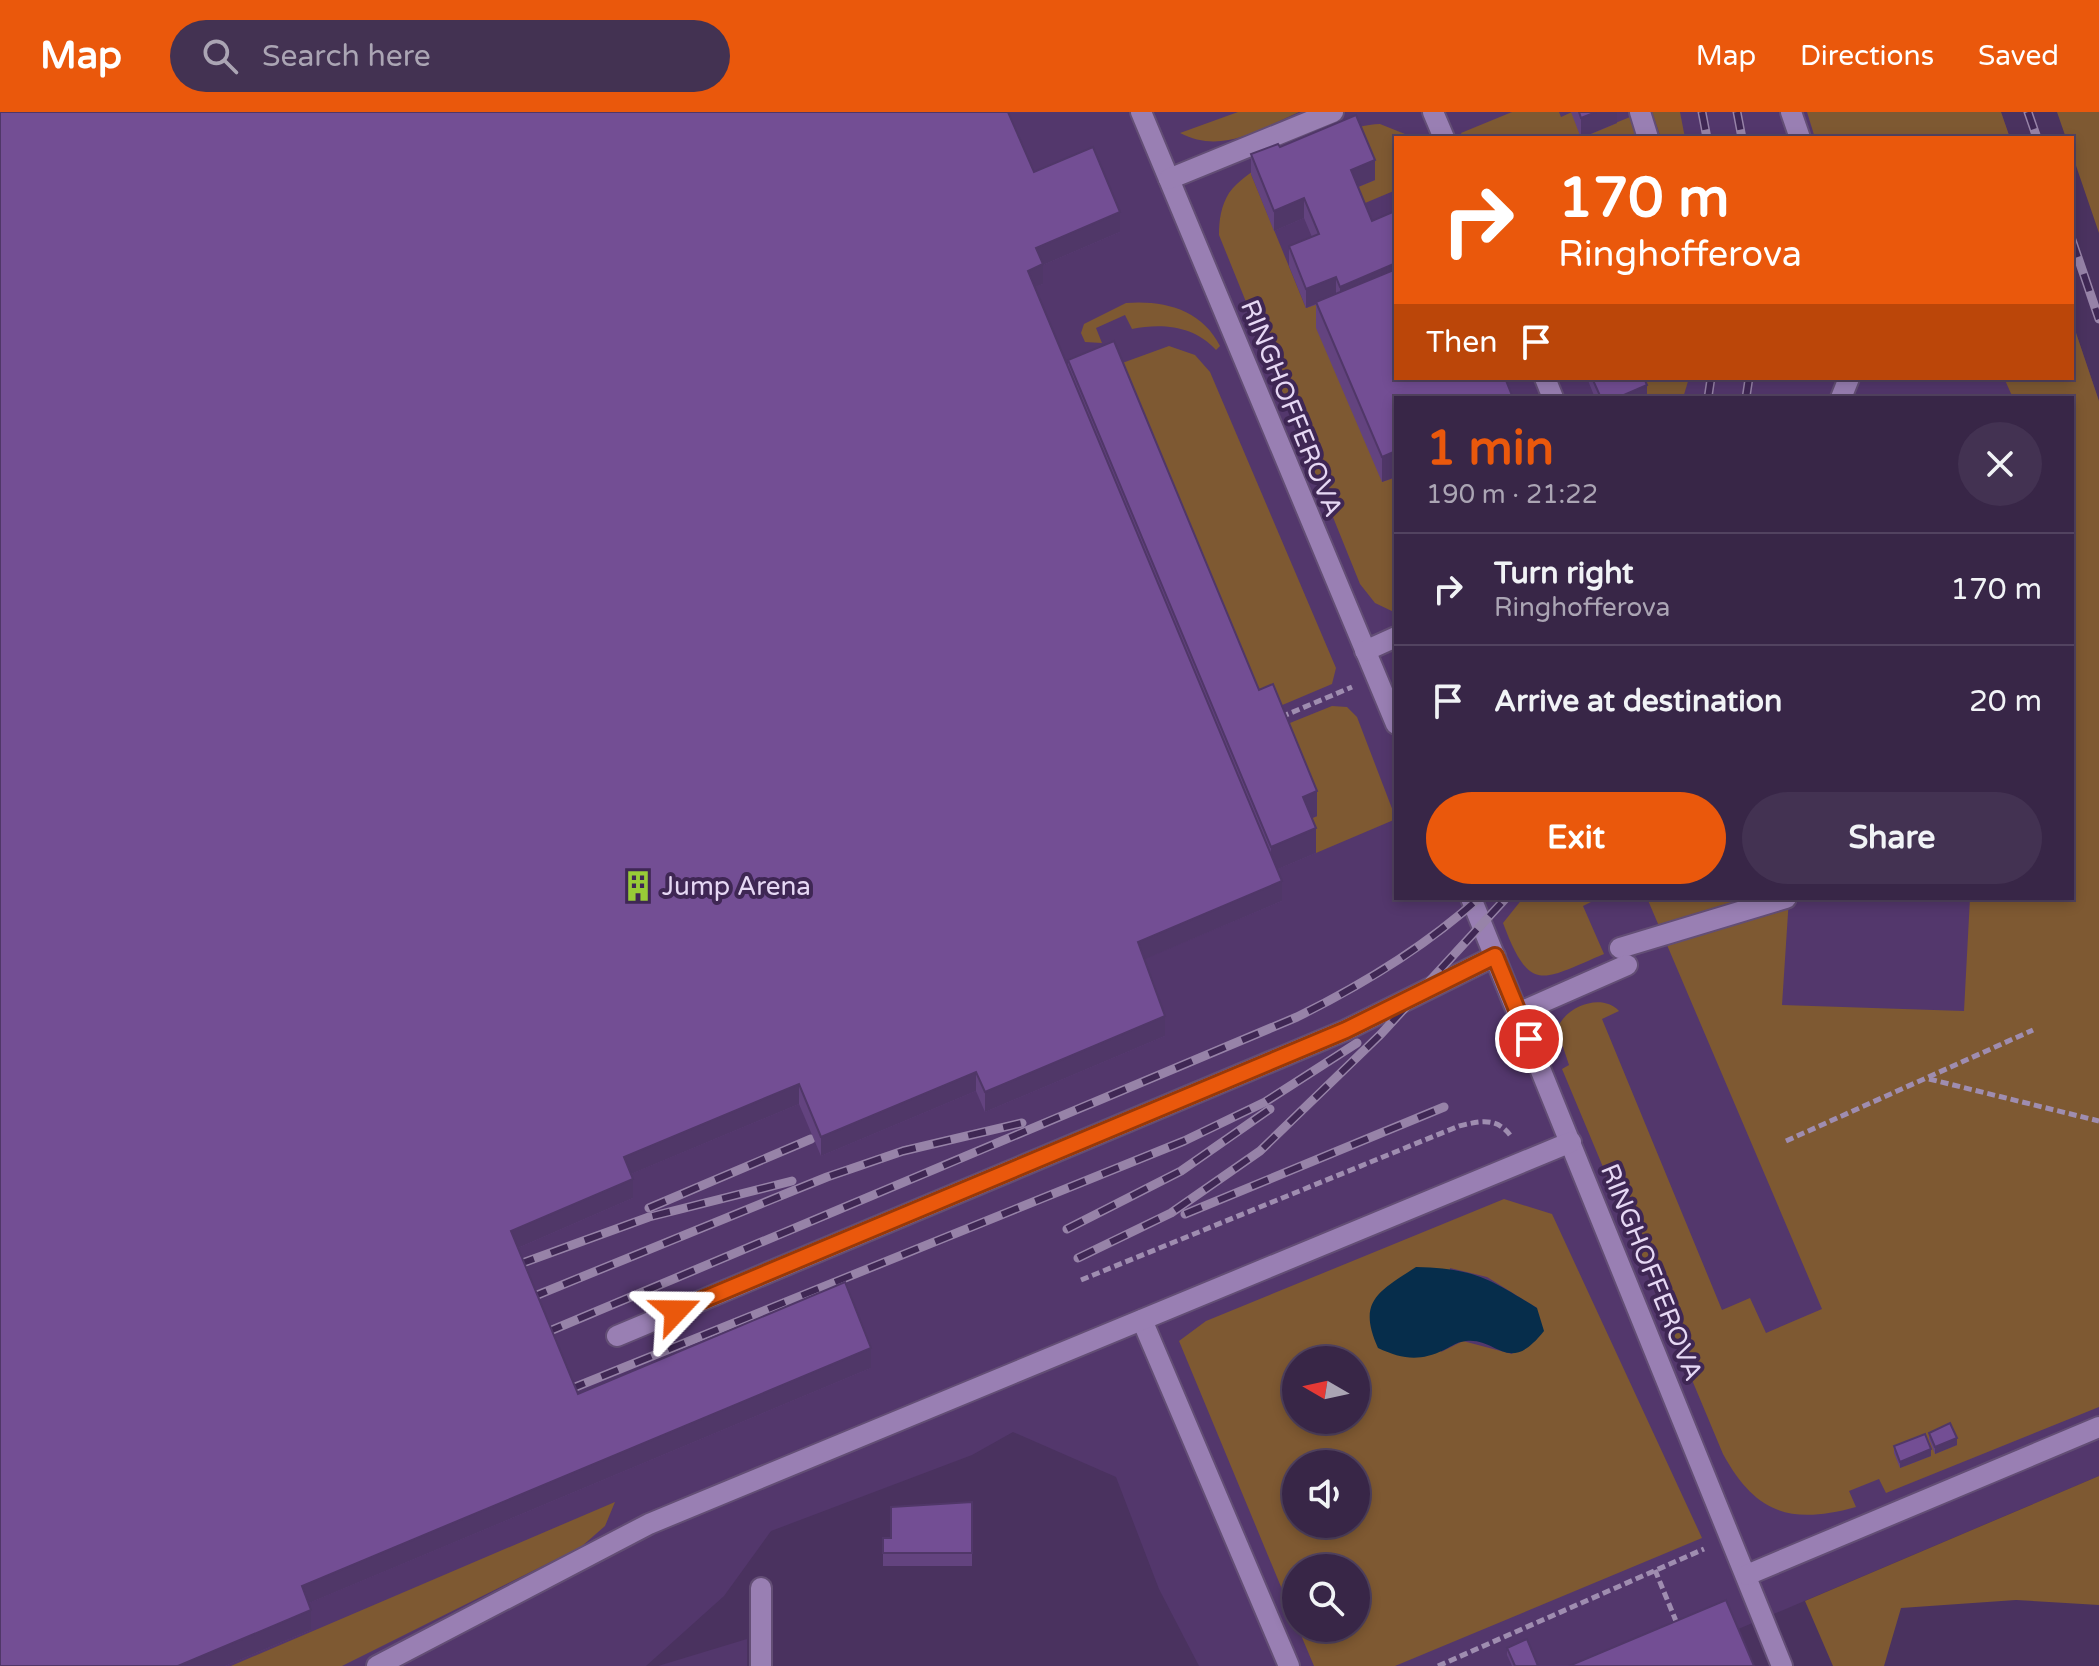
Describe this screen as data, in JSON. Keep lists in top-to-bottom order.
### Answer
{
  "streets": {
    "street": ["RINGHOFFEROVA"]
  },
  "places": {
    "building": ["Jump Arena"]
  },
  "north": "left",
  "page": {
    "header": "Map",
    "search": "Search here",
    "nav": ["Map", "Directions", "Saved"],
    "turn": ["170 m", "Ringhofferova"],
    "then": "Then",
    "heading": ["1 min", "190 m · 21:22"],
    "list": [
      {
        "name": "Turn right",
        "note": "Ringhofferova",
        "value": "170 m"
      },
      {
        "name": "Arrive at destination",
        "value": "20 m"
      }
    ],
    "buttons": ["Exit", "Share"]
  }
}
